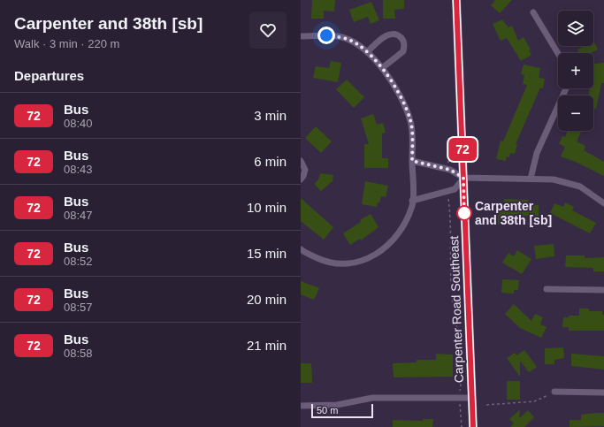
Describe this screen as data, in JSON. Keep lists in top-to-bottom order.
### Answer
{
  "streets": {
    "street": ["Carpenter Road Southeast"]
  },
  "places": ["Carpenter and 38th [sb]"],
  "lines": ["bus line 72"],
  "scale_bar": "50 m",
  "page": {
    "heading": [
      ["Carpenter and 38th [sb]", "Walk · 3 min · 220 m"],
      "Departures"
    ],
    "on_map": "72",
    "map_buttons": ["+", "−"],
    "list": [
      {
        "mark": "72",
        "name": "Bus",
        "note": "08:40",
        "value": "3 min"
      },
      {
        "mark": "72",
        "name": "Bus",
        "note": "08:43",
        "value": "6 min"
      },
      {
        "mark": "72",
        "name": "Bus",
        "note": "08:47",
        "value": "10 min"
      },
      {
        "mark": "72",
        "name": "Bus",
        "note": "08:52",
        "value": "15 min"
      },
      {
        "mark": "72",
        "name": "Bus",
        "note": "08:57",
        "value": "20 min"
      },
      {
        "mark": "72",
        "name": "Bus",
        "note": "08:58",
        "value": "21 min"
      }
    ],
    "scale": "50 m"
  }
}
